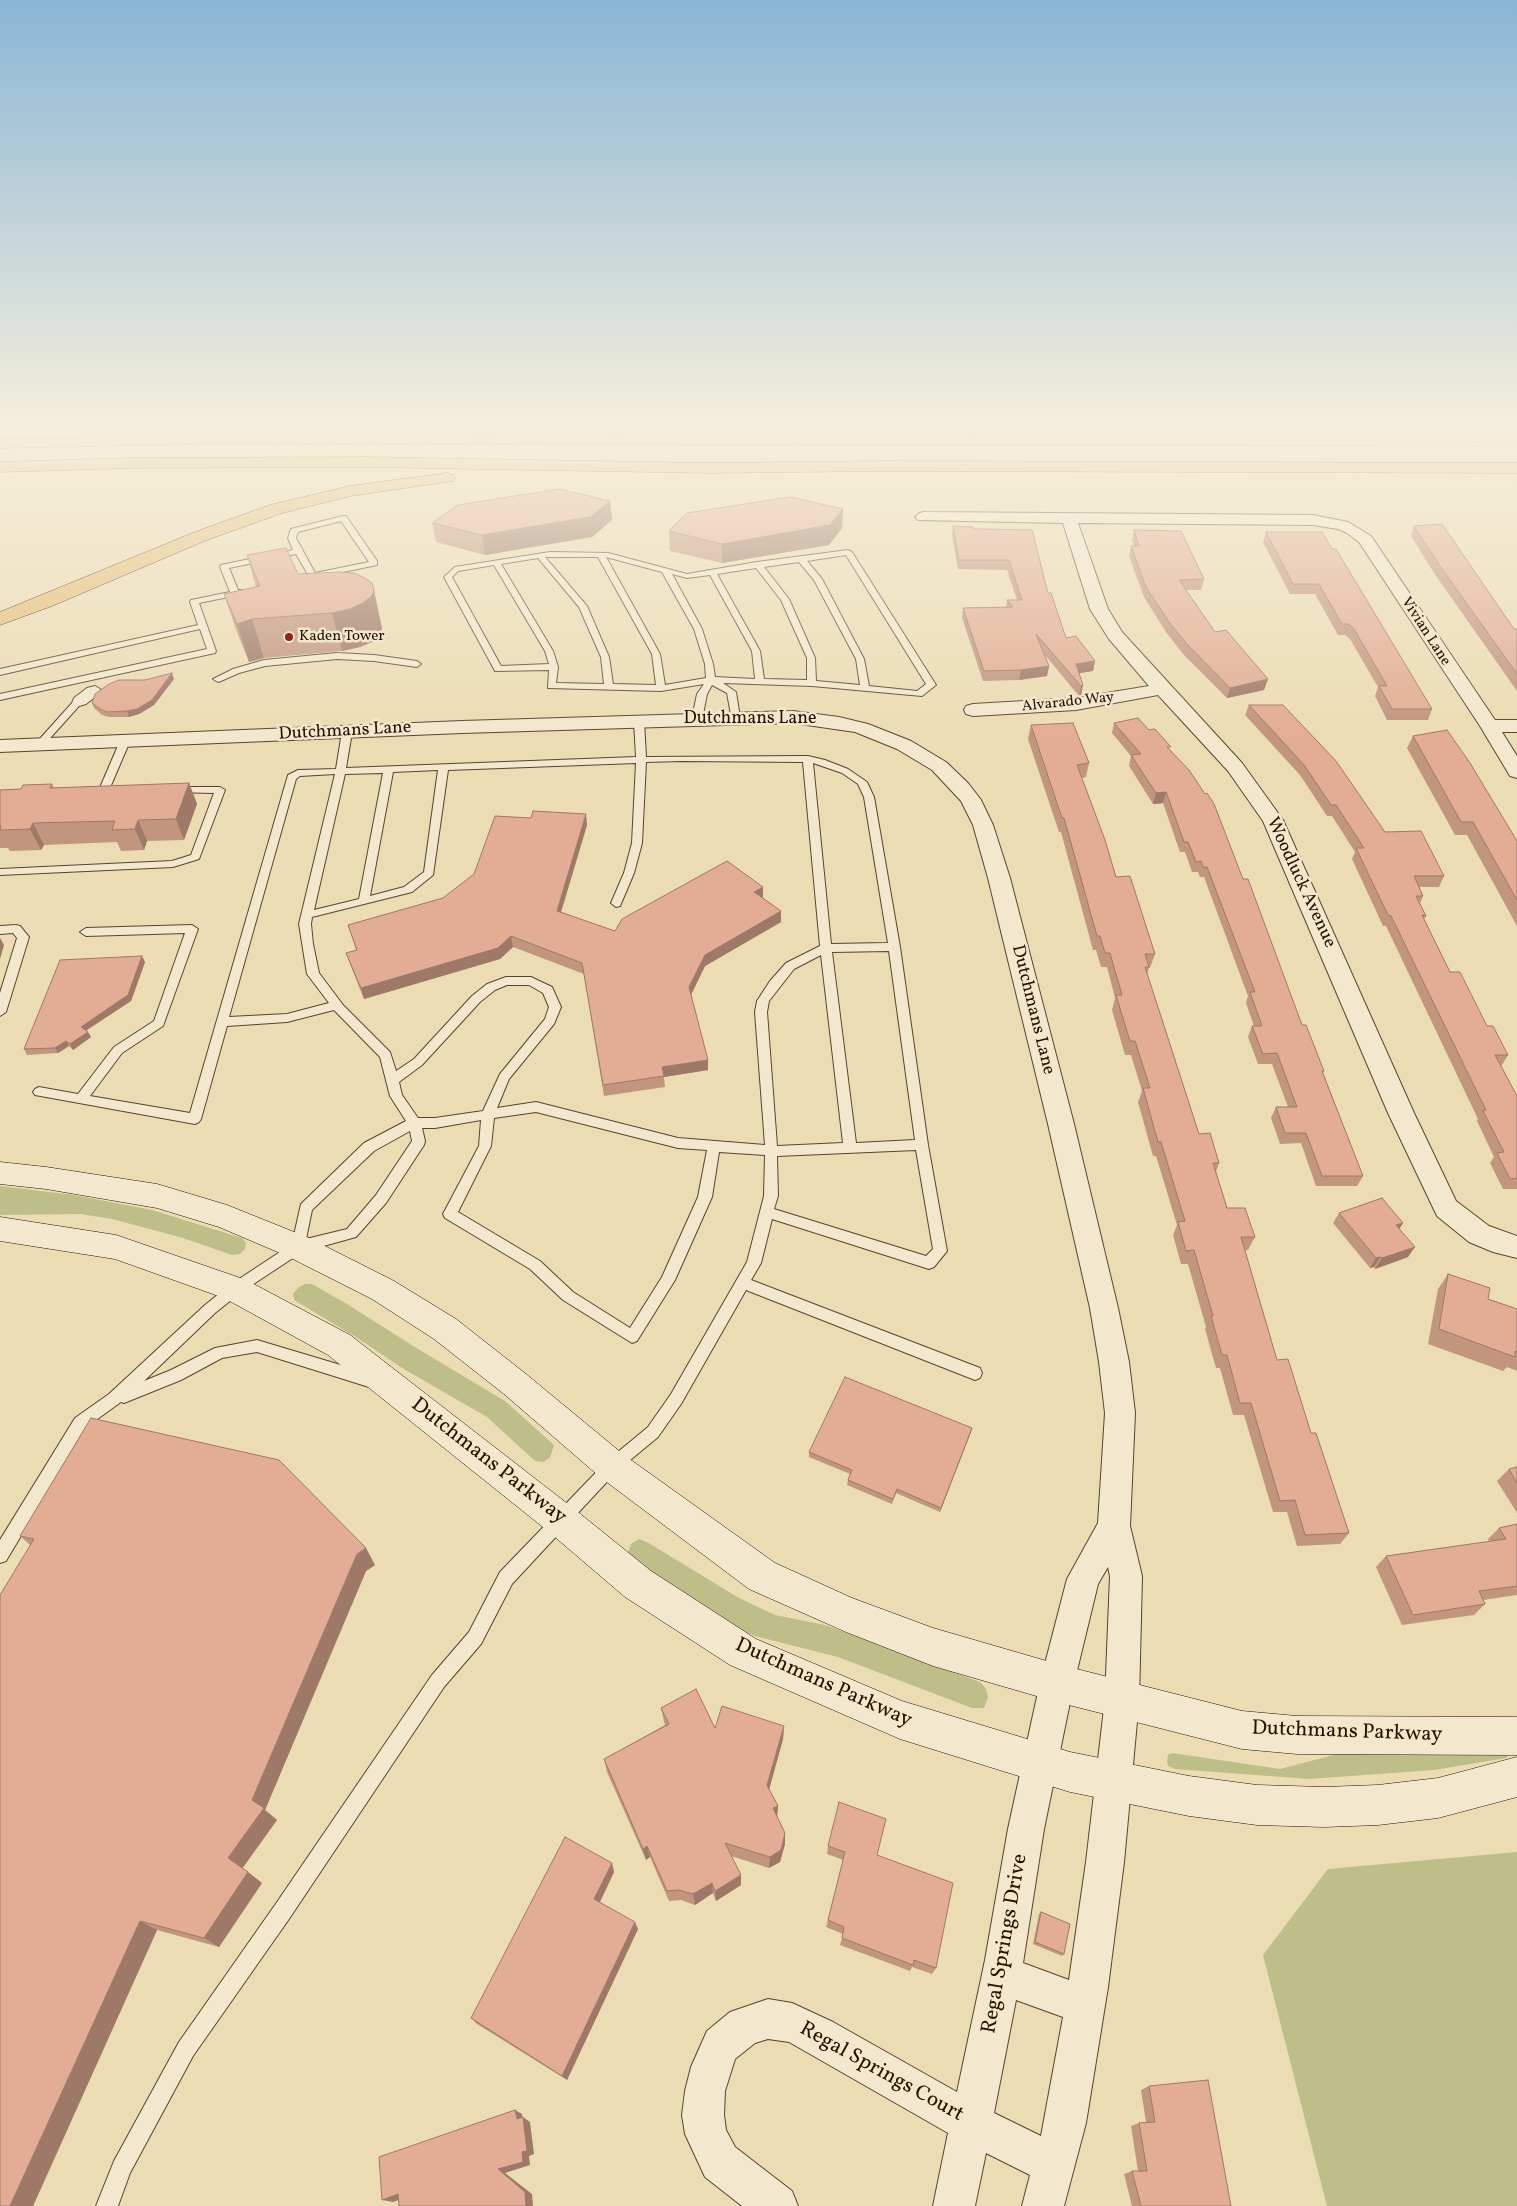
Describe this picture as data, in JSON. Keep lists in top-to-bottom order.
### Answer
{
  "streets": {
    "main road": ["Dutchmans Parkway"],
    "street": [
      "Vivian Lane",
      "Alvarado Way",
      "Dutchmans Lane",
      "Woodluck Avenue",
      "Regal Springs Drive",
      "Regal Springs Court"
    ]
  },
  "crossings": [
    ["Alvarado Way", "Woodluck Avenue"],
    ["Dutchmans Lane", "Dutchmans Parkway"],
    ["Dutchmans Lane", "Regal Springs Drive"],
    ["Dutchmans Parkway", "Regal Springs Drive"],
    ["Regal Springs Drive", "Regal Springs Court"]
  ],
  "places": ["Kaden Tower"]
}
